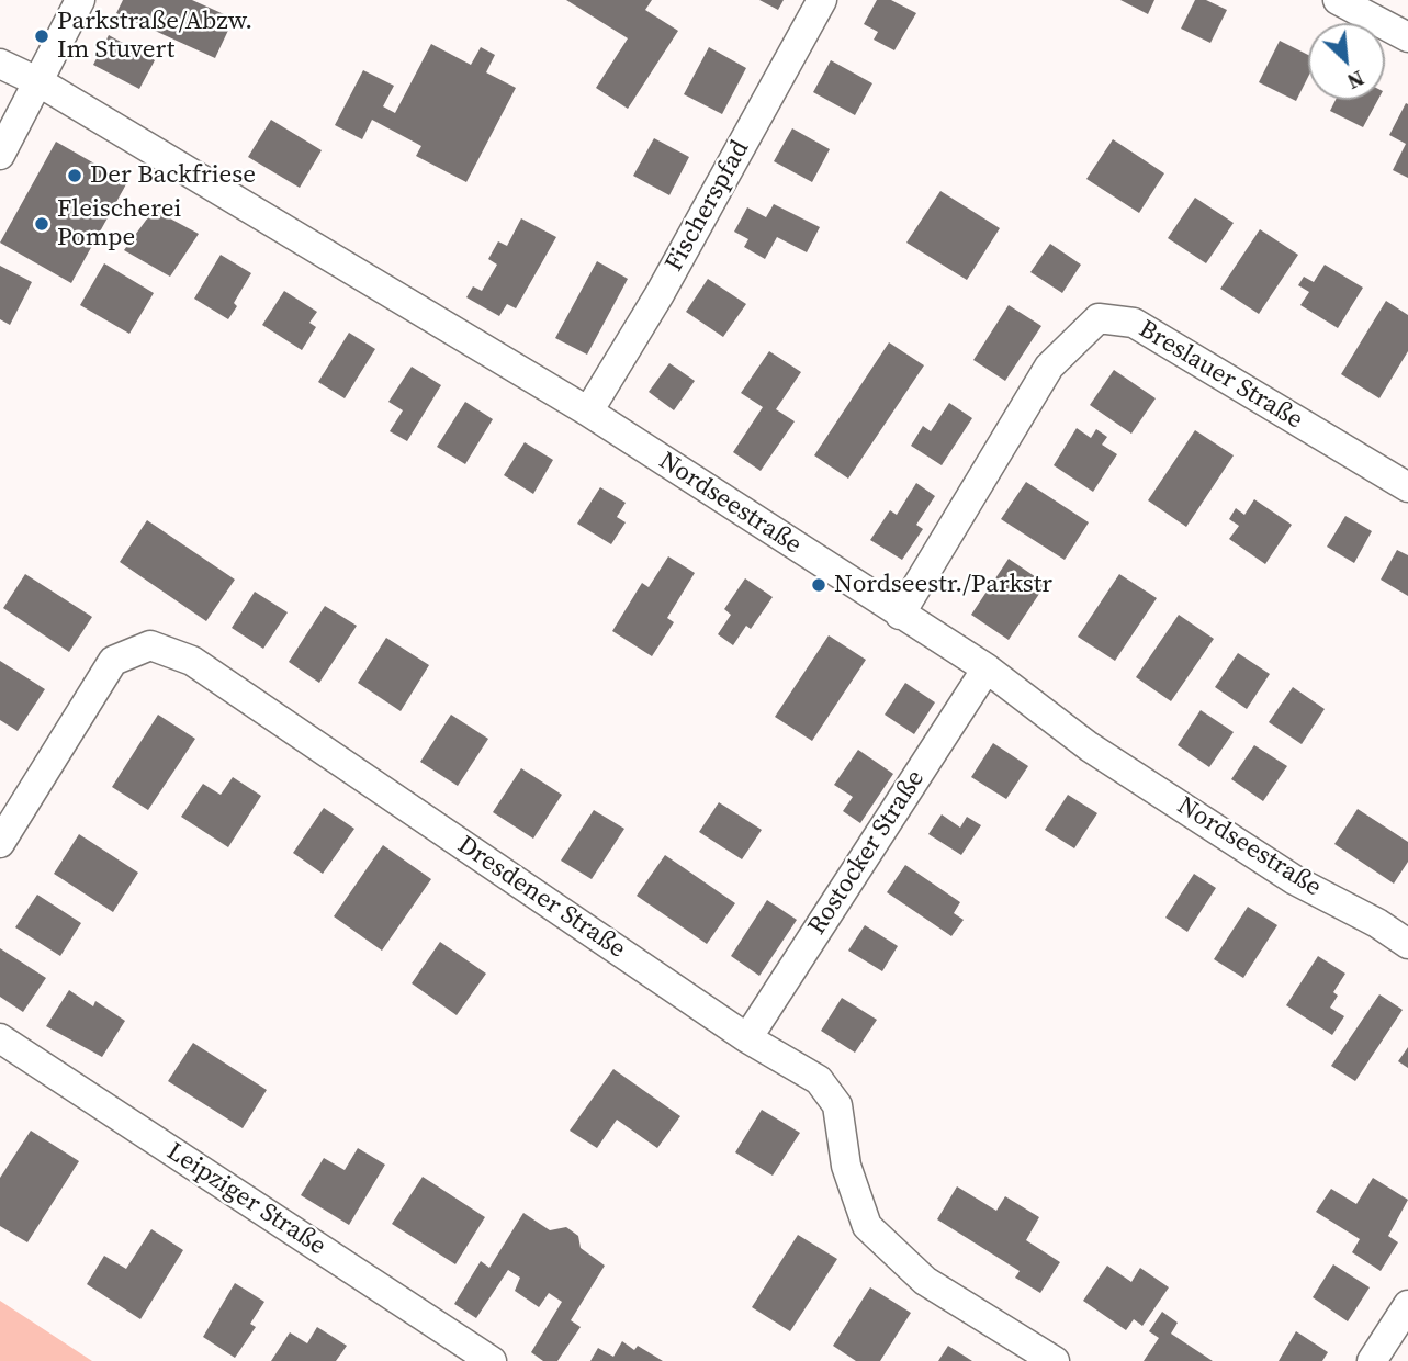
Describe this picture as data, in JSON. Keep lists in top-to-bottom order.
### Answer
{
  "streets": {
    "street": [
      "Fischerspfad",
      "Breslauer Straße",
      "Nordseestraße",
      "Rostocker Straße",
      "Dresdener Straße",
      "Leipziger Straße"
    ]
  },
  "crossings": [
    ["Fischerspfad", "Nordseestraße"],
    ["Breslauer Straße", "Nordseestraße"],
    ["Nordseestraße", "Rostocker Straße"],
    ["Rostocker Straße", "Dresdener Straße"]
  ],
  "places": [
    "Parkstraße/Abzw. Im Stuvert",
    "Der Backfriese",
    "Fleischerei Pompe",
    "Nordseestr./Parkstr"
  ],
  "north": "bottom right"
}
